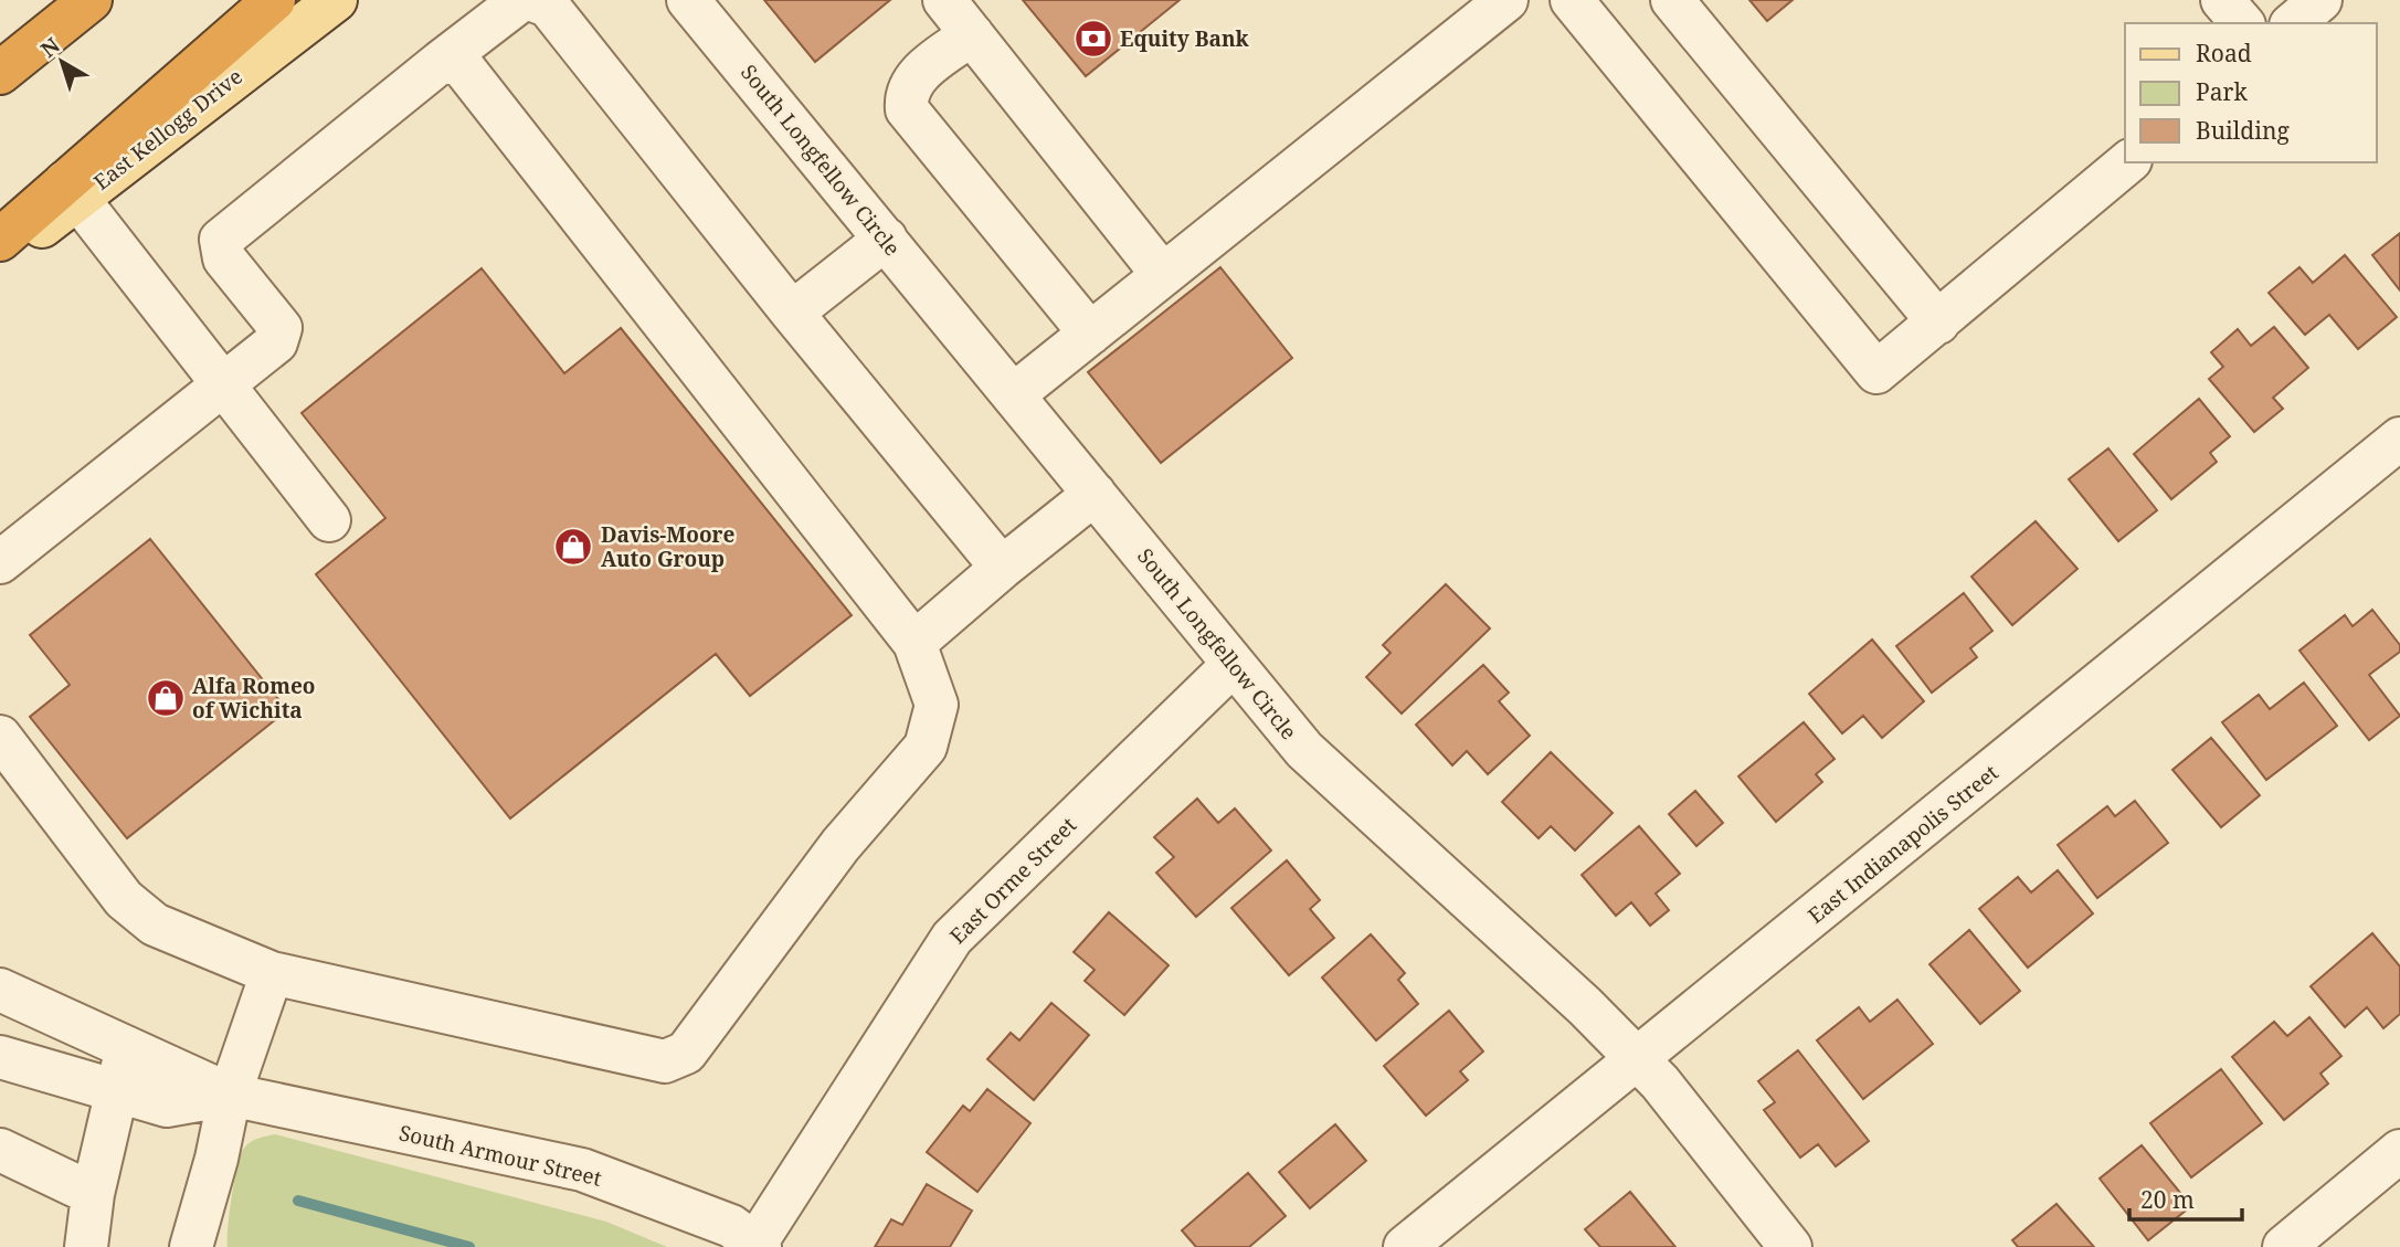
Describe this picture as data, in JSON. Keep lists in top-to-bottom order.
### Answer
{
  "streets": {
    "main road": ["East Kellogg Drive"],
    "street": [
      "South Longfellow Circle",
      "East Indianapolis Street",
      "East Orme Street",
      "South Armour Street"
    ]
  },
  "crossings": [
    ["South Longfellow Circle", "East Indianapolis Street"],
    ["South Longfellow Circle", "East Orme Street"],
    ["East Orme Street", "South Armour Street"]
  ],
  "places": {
    "bank": ["Equity Bank"],
    "shop": ["Davis-Moore Auto Group", "Alfa Romeo of Wichita"]
  },
  "legend": ["Road", "Park", "Building"],
  "scale_bar": "20 m",
  "north": "top left"
}
